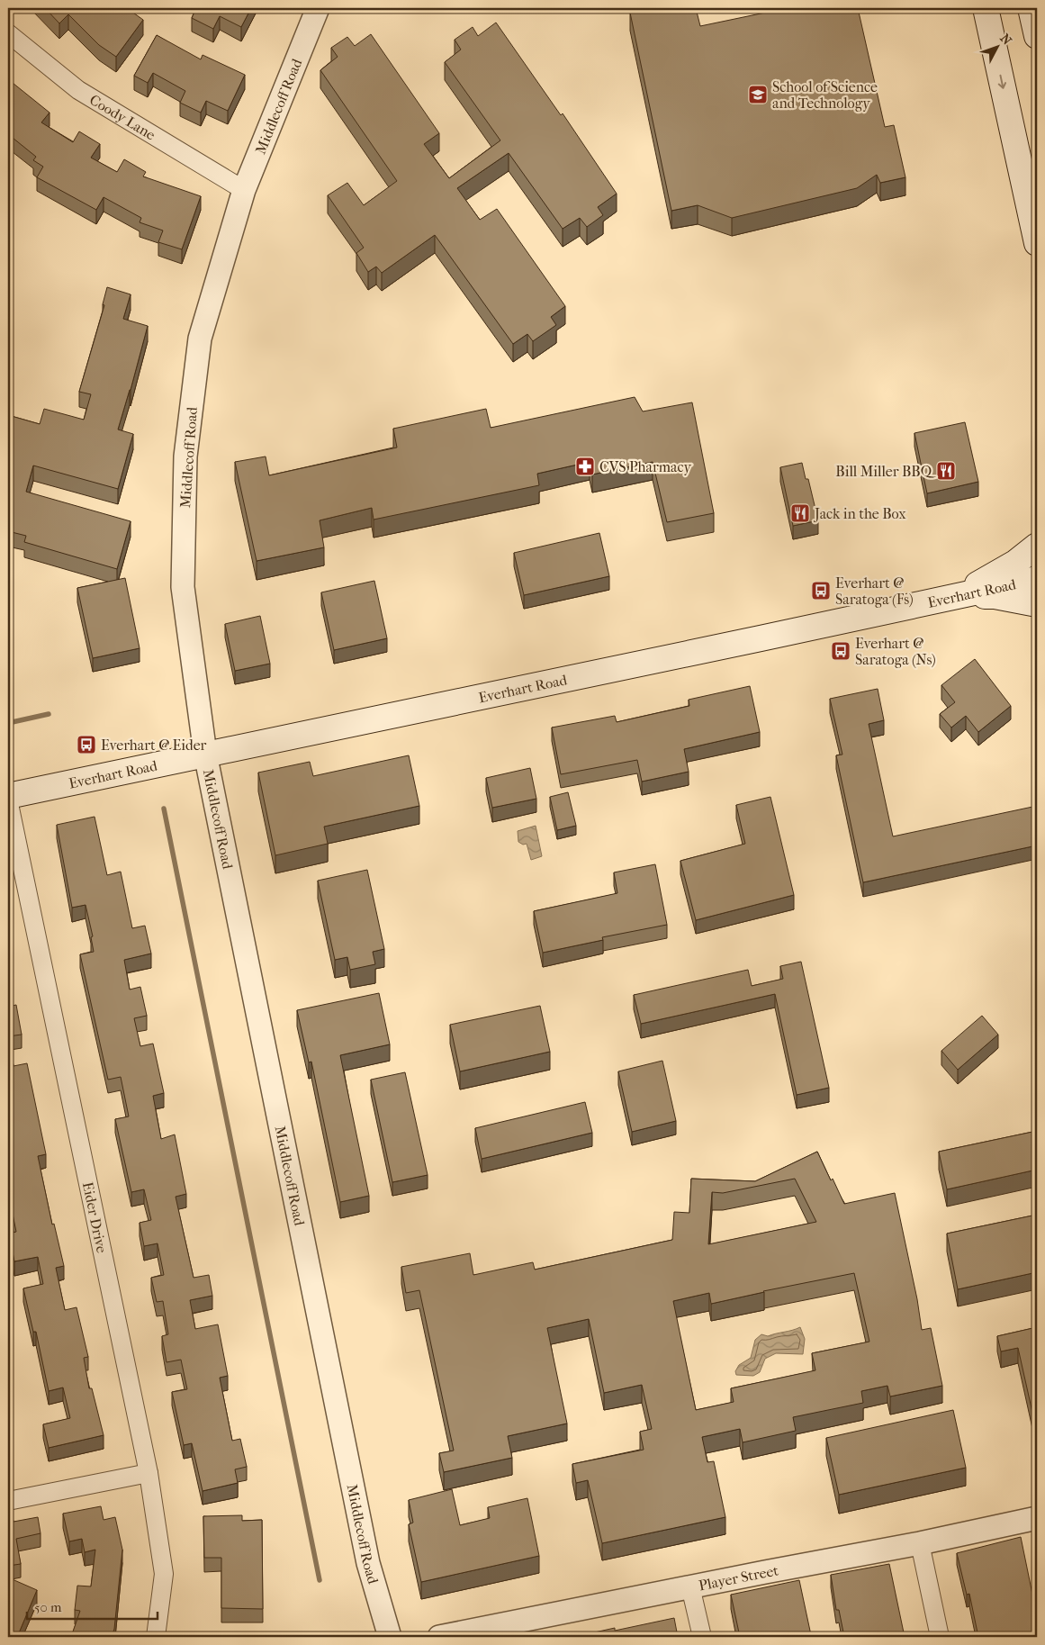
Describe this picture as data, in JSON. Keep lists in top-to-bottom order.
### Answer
{
  "streets": {
    "main road": ["Everhart Road"],
    "street": [
      "Middlecoff Road",
      "Coody Lane",
      "Eider Drive",
      "Player Street"
    ]
  },
  "crossings": [
    ["Middlecoff Road", "Coody Lane"],
    ["Middlecoff Road", "Everhart Road"]
  ],
  "places": {
    "school or university": ["School of Science and Technology"],
    "pharmacy": ["CVS Pharmacy"],
    "restaurant": ["Bill Miller BBQ", "Jack in the Box"],
    "bus stop": ["Everhart @ Saratoga (Fs)", "Everhart @ Saratoga (Ns)", "Everhart @ Eider"]
  },
  "scale_bar": "50 m",
  "north": "top right"
}
